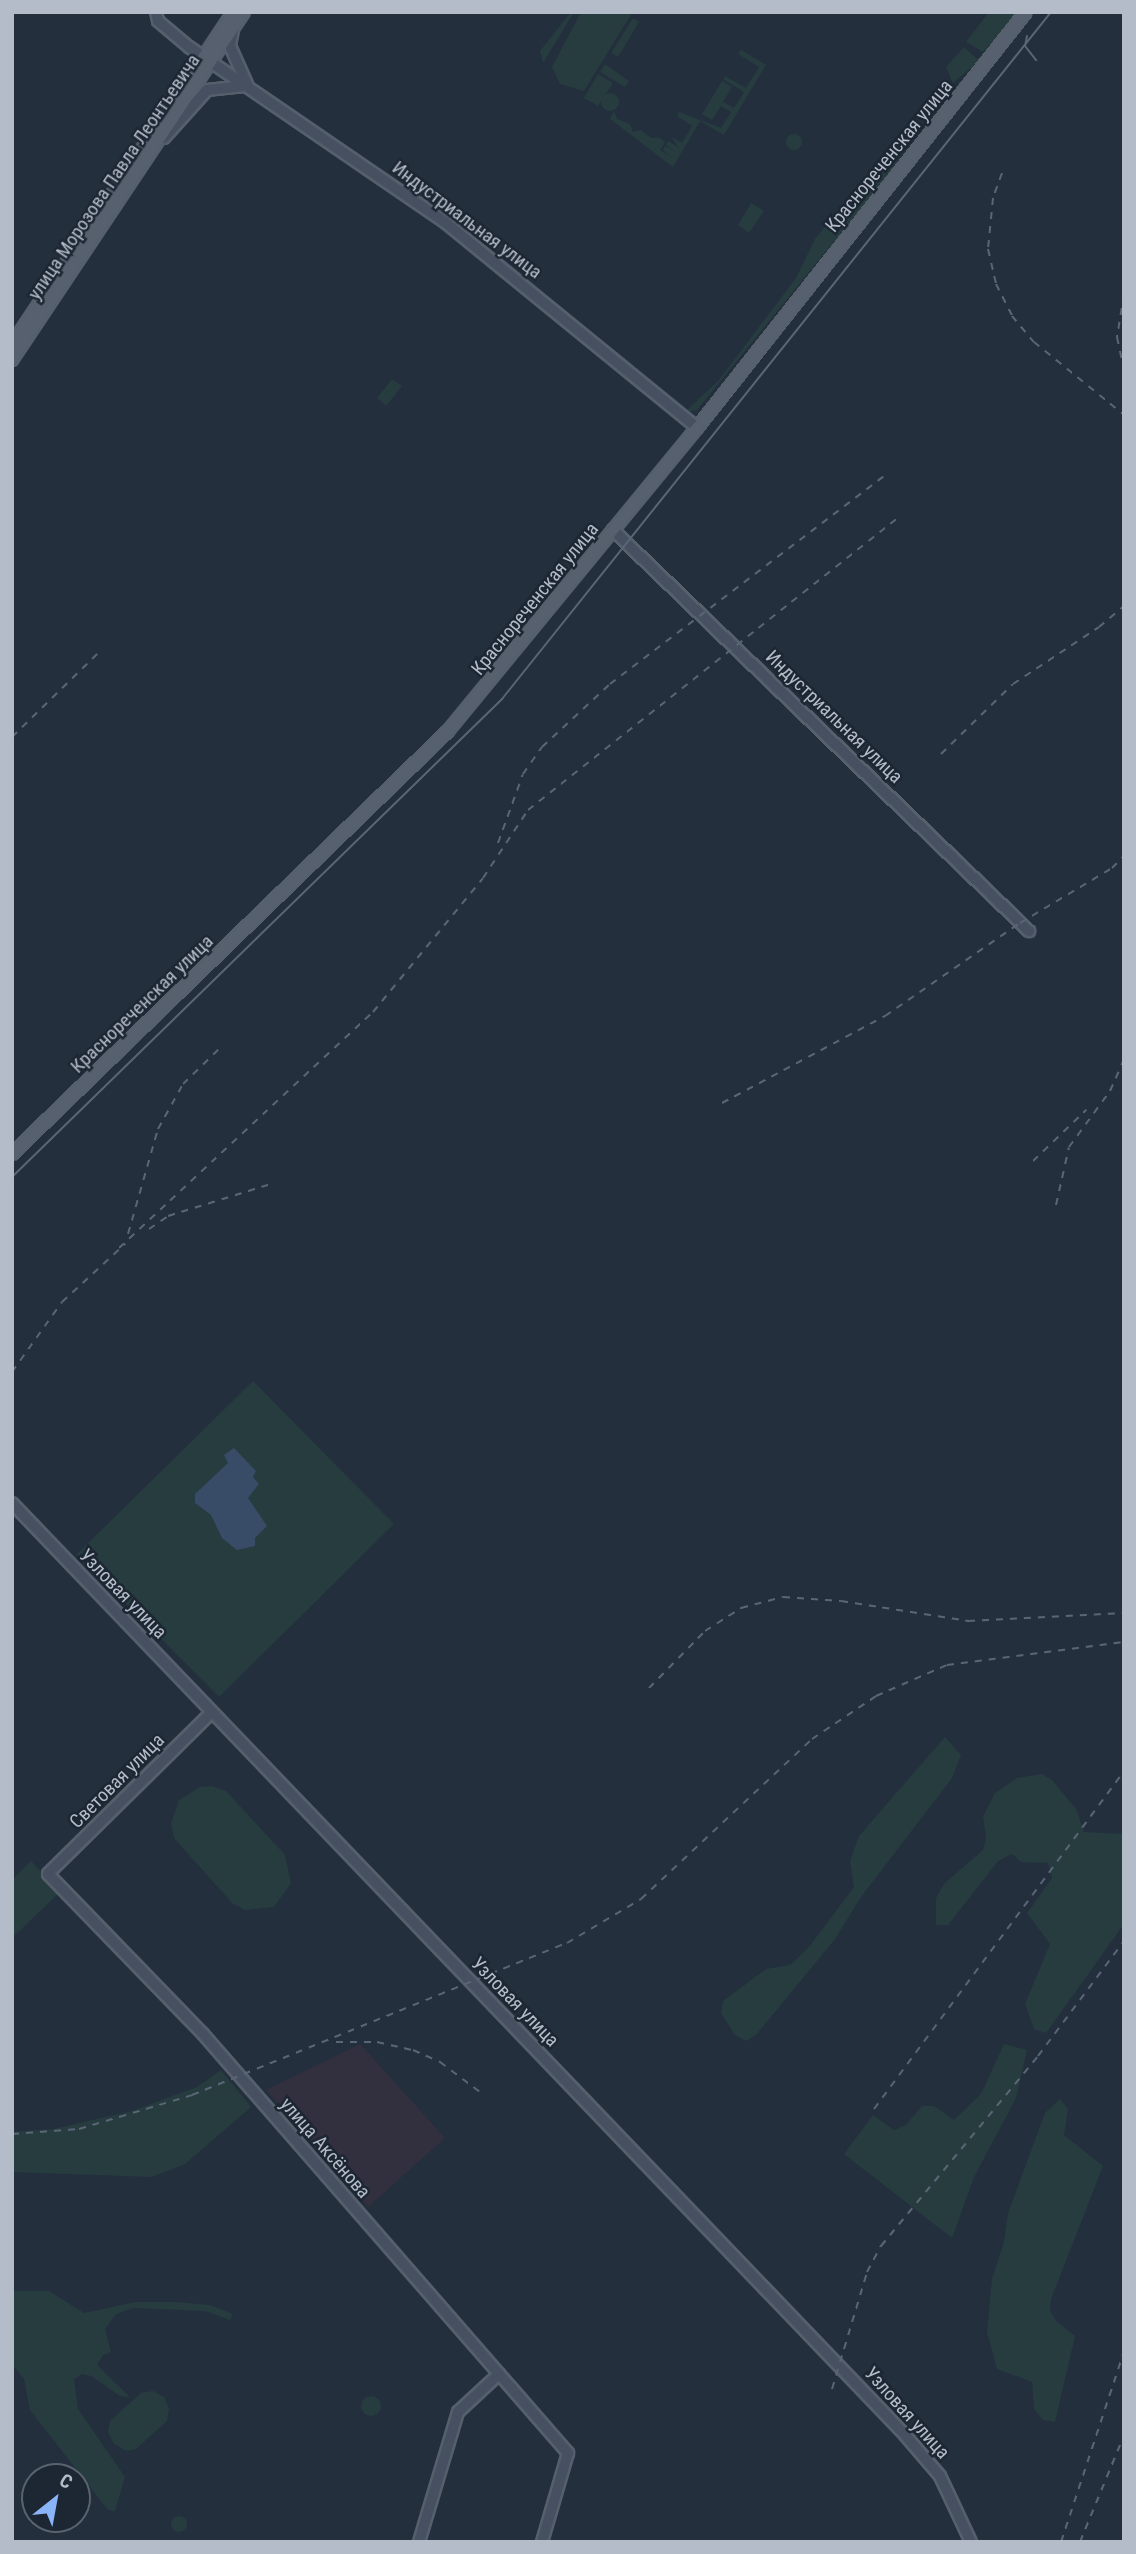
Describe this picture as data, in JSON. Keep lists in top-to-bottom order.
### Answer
{
  "streets": {
    "main road": ["Краснореченская улица", "улица Морозова Павла Леонтьевича"],
    "street": [
      "Индустриальная улица",
      "Узловая улица",
      "Световая улица",
      "улица Аксёнова"
    ]
  },
  "crossings": [
    ["Краснореченская улица", "Индустриальная улица"],
    ["улица Морозова Павла Леонтьевича", "Индустриальная улица"],
    ["Узловая улица", "Световая улица"],
    ["Световая улица", "улица Аксёнова"]
  ],
  "north": "top right"
}
